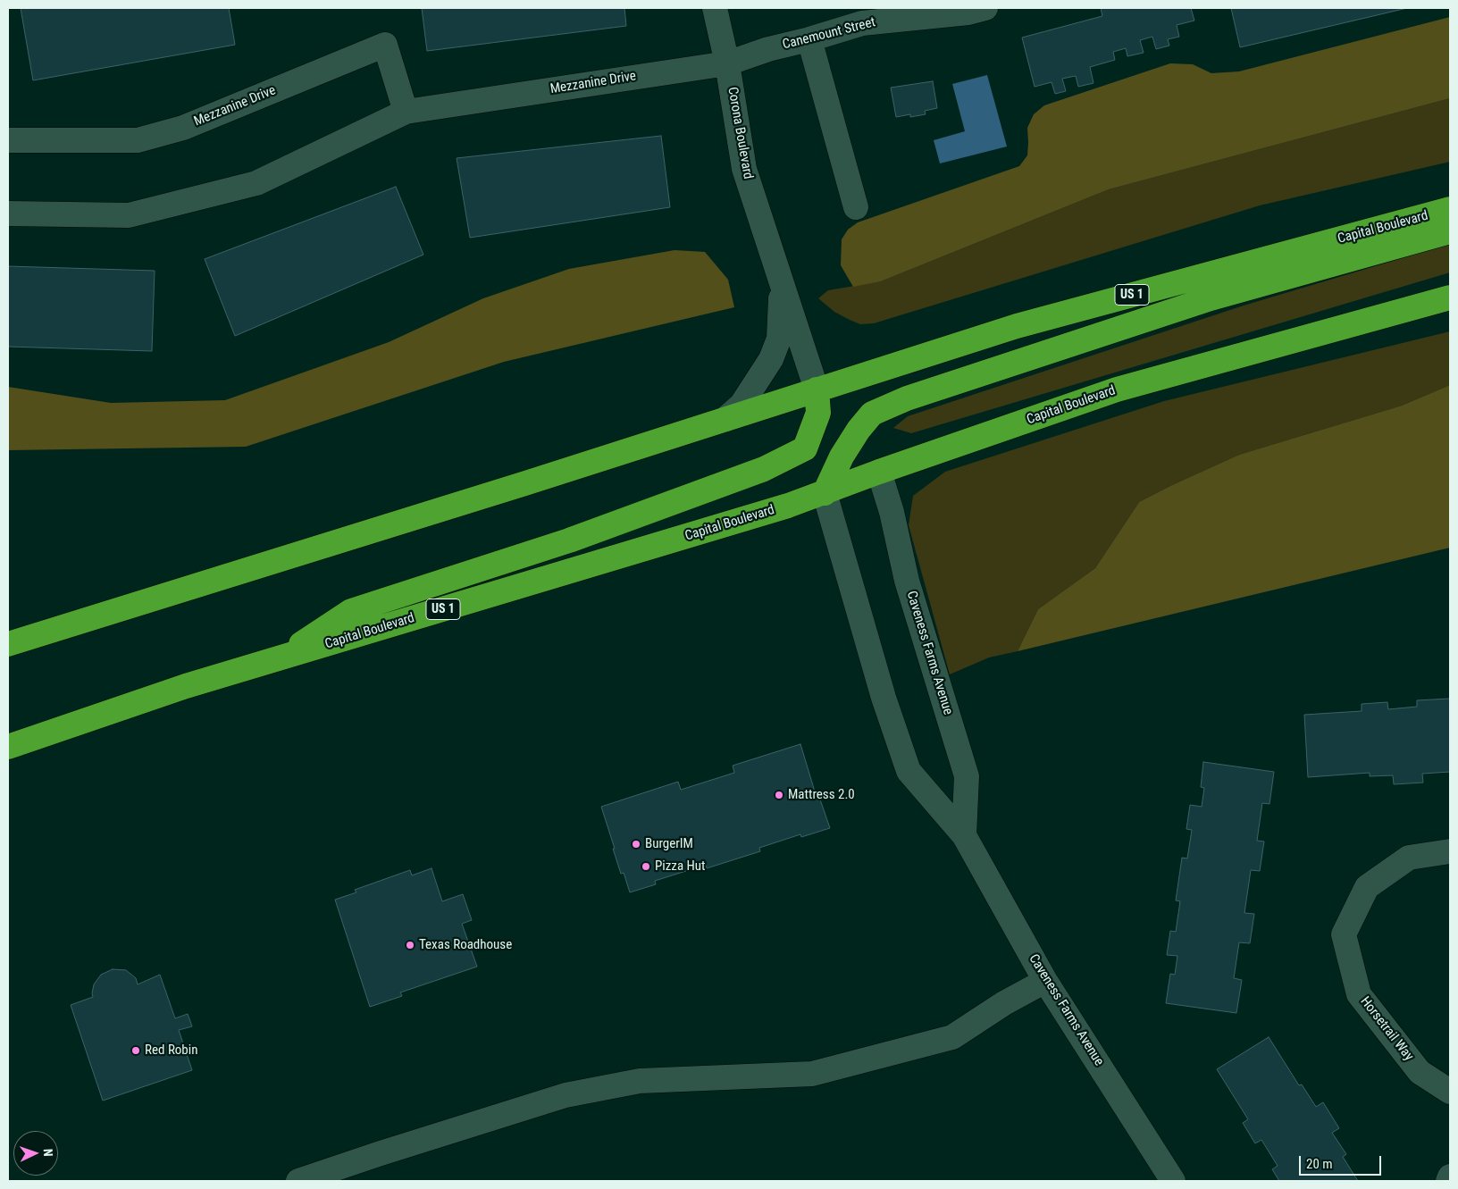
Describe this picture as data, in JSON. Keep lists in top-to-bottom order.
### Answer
{
  "streets": {
    "highway": ["Capital Boulevard", "US 1"],
    "street": [
      "Canemount Street",
      "Mezzanine Drive",
      "Corona Boulevard",
      "Caveness Farms Avenue",
      "Horsetrail Way"
    ]
  },
  "crossings": [
    ["Canemount Street", "Mezzanine Drive"],
    ["Canemount Street", "Corona Boulevard"],
    ["Mezzanine Drive", "Corona Boulevard"],
    ["Corona Boulevard", "Capital Boulevard"],
    ["Capital Boulevard", "Caveness Farms Avenue"]
  ],
  "places": [
    "Mattress 2.0",
    "BurgerIM",
    "Pizza Hut",
    "Texas Roadhouse",
    "Red Robin"
  ],
  "scale_bar": "20 m",
  "north": "right"
}
